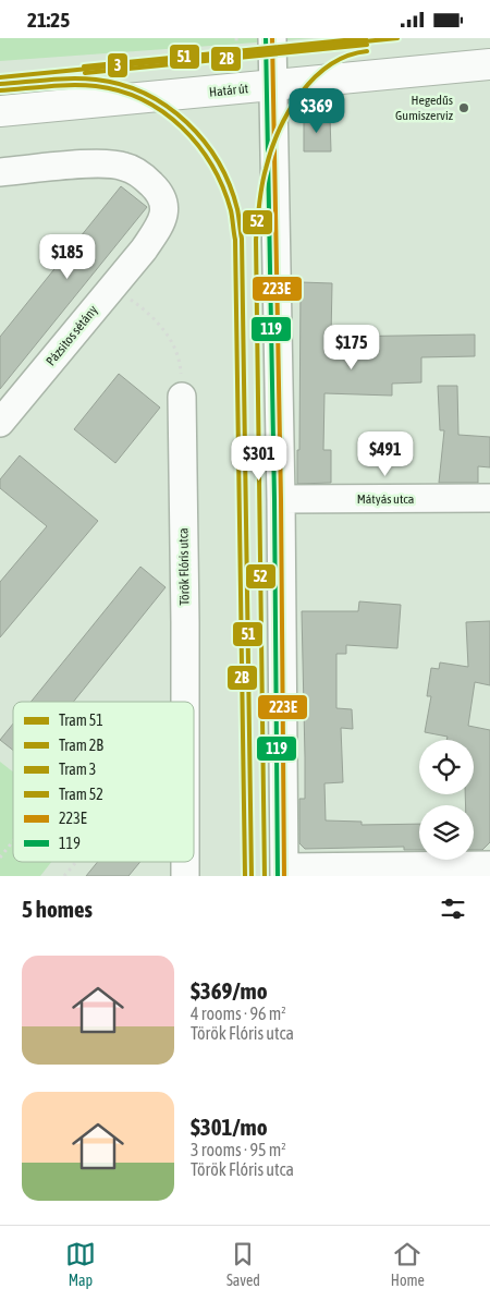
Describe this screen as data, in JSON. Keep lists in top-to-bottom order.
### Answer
{
  "streets": {
    "main road": ["Határ út"],
    "street": ["Pázsitos sétány", "Mátyás utca", "Török Flóris utca"]
  },
  "places": ["Hegedűs Gumiszerviz"],
  "lines": [
    "tram line 51",
    "tram line 3",
    "transit line 223E",
    "transit line 119",
    "tram line 2B",
    "tram line 52"
  ],
  "legend": [
    "Tram 51",
    "Tram 2B",
    "Tram 3",
    "Tram 52",
    "223E",
    "119"
  ],
  "page": {
    "status": "21:25",
    "price": [
      "$369",
      "$185",
      "$175",
      "$491",
      "$301"
    ],
    "heading": "5 homes",
    "list": [
      {
        "name": "$369/mo",
        "note": "4 rooms · 96 m² · Török Flóris utca"
      },
      {
        "name": "$301/mo",
        "note": "3 rooms · 95 m² · Török Flóris utca"
      }
    ],
    "tabs": ["Map", "Saved", "Home"]
  }
}
